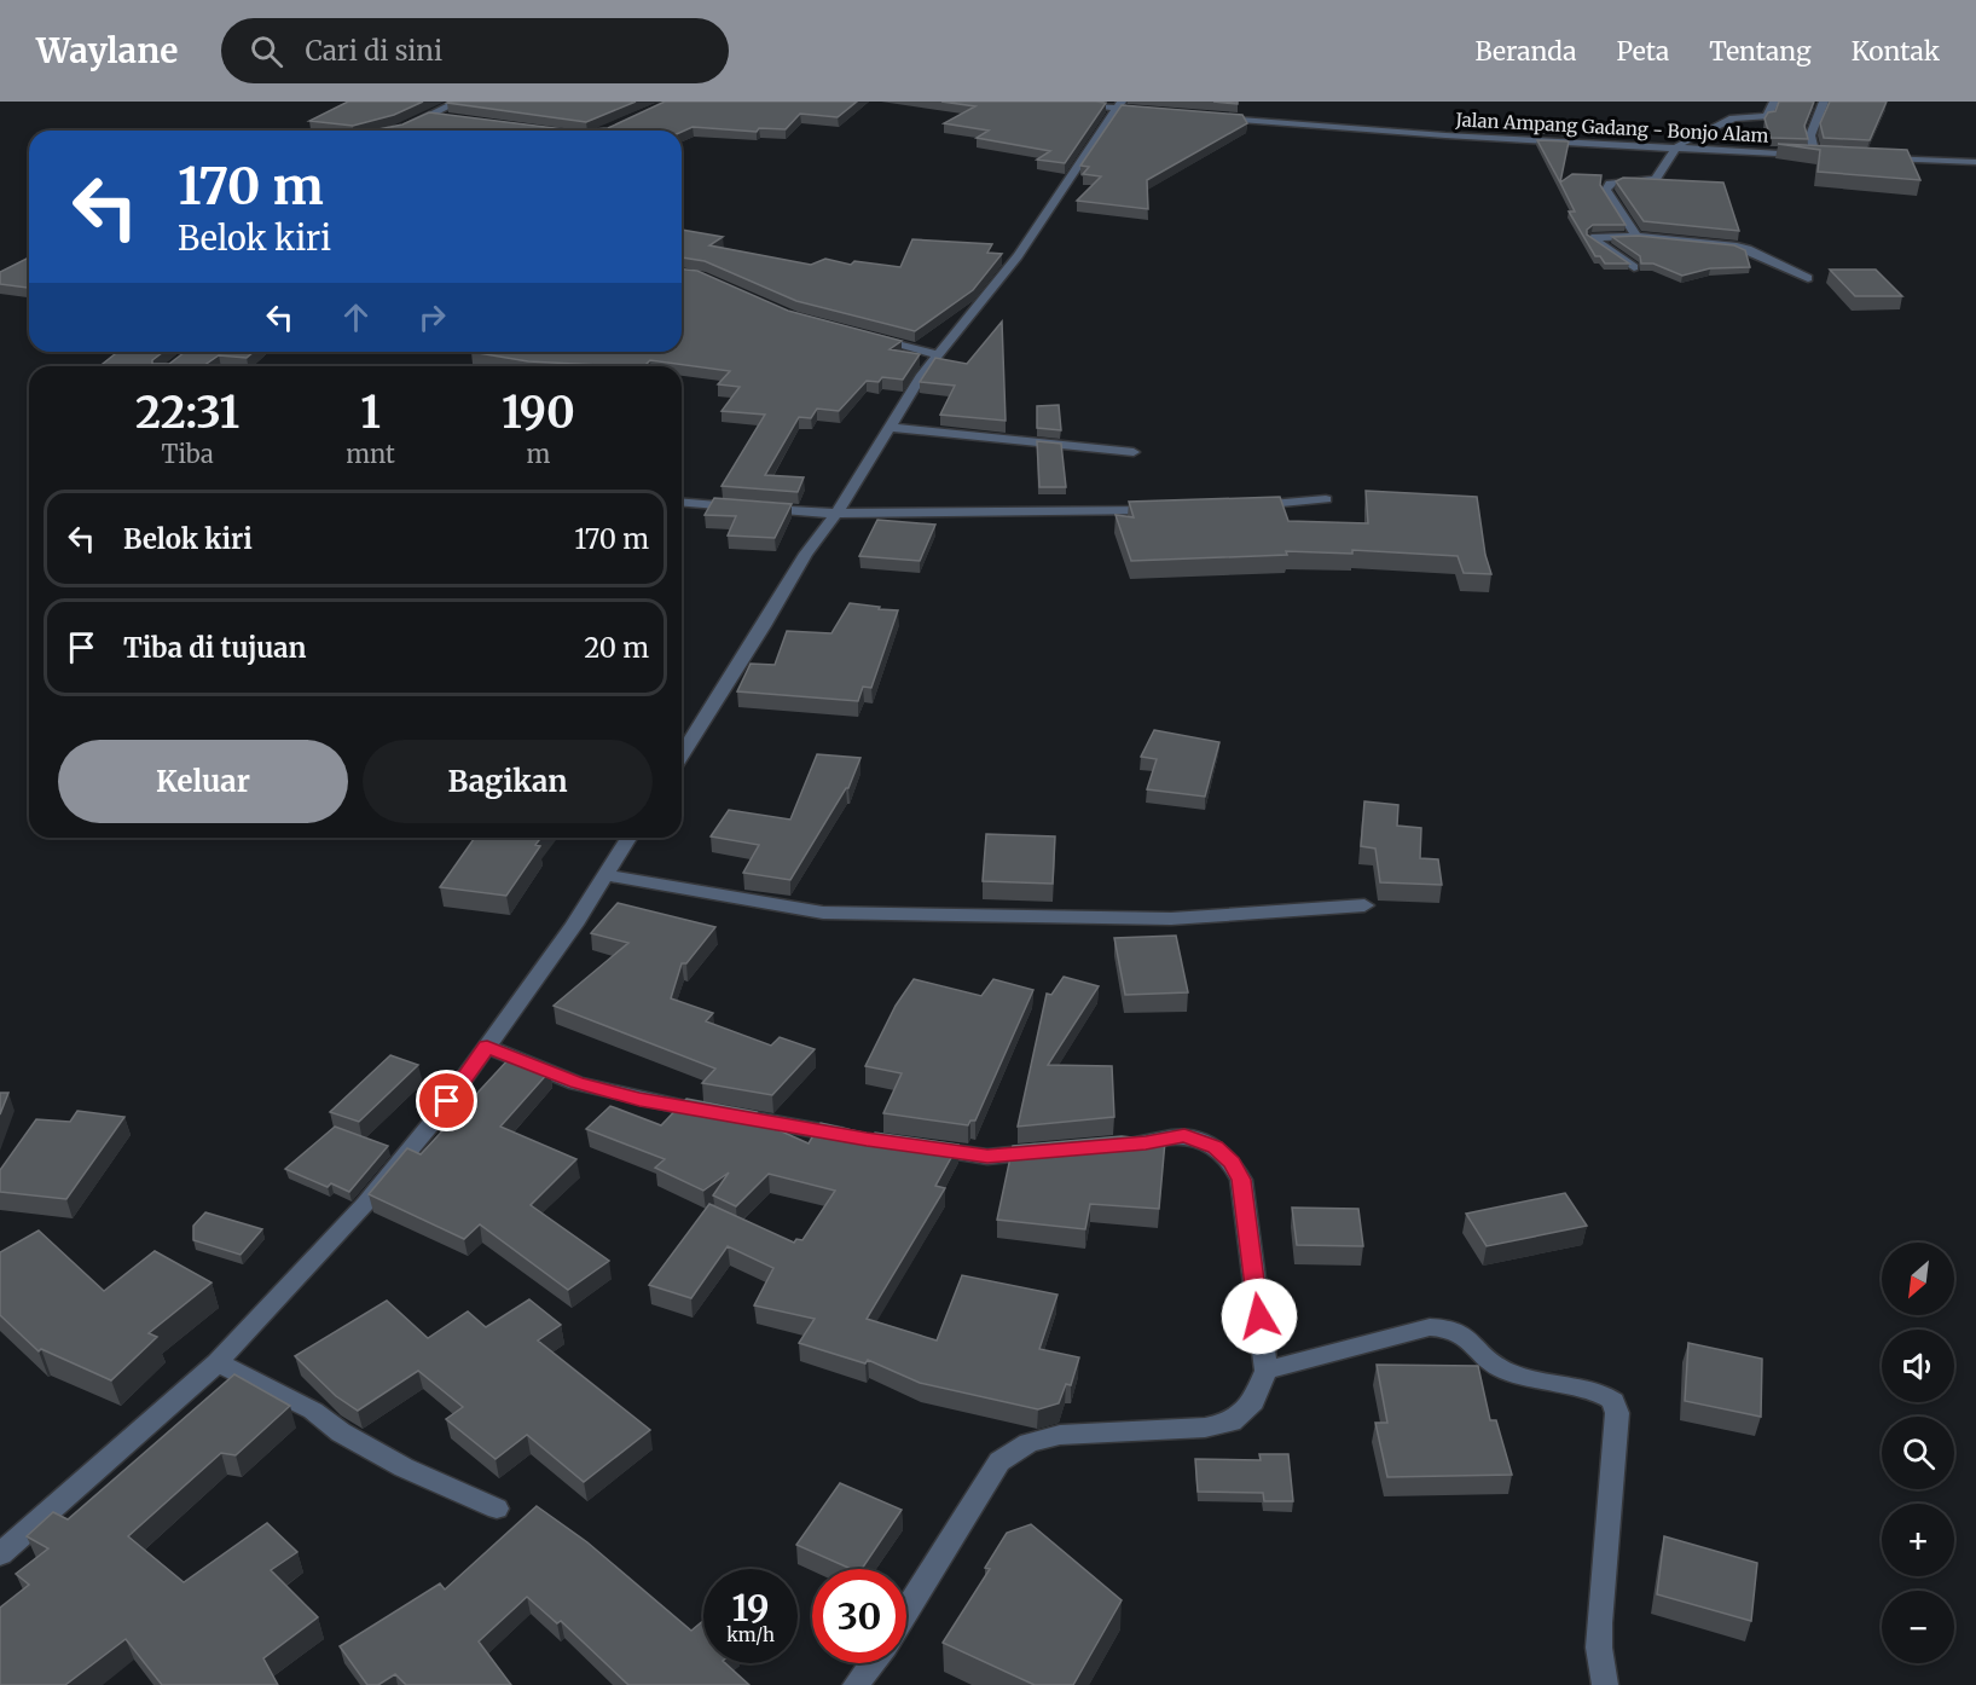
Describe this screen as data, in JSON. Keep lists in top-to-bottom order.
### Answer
{
  "streets": {
    "street": ["Jalan Ampang Gadang - Bonjo Alam"]
  },
  "north": "bottom left",
  "page": {
    "header": "Waylane",
    "search": "Cari di sini",
    "nav": [
      "Beranda",
      "Peta",
      "Tentang",
      "Kontak"
    ],
    "turn": ["170 m", "Belok kiri"],
    "eta": [
      "22:31",
      "Tiba",
      "1",
      "mnt",
      "190",
      "m"
    ],
    "list": [
      {
        "name": "Belok kiri",
        "value": "170 m"
      },
      {
        "name": "Tiba di tujuan",
        "value": "20 m"
      }
    ],
    "buttons": ["Keluar", "Bagikan"],
    "map_buttons": ["+", "−"],
    "speed": "19 km/h",
    "limit": "30"
  }
}
